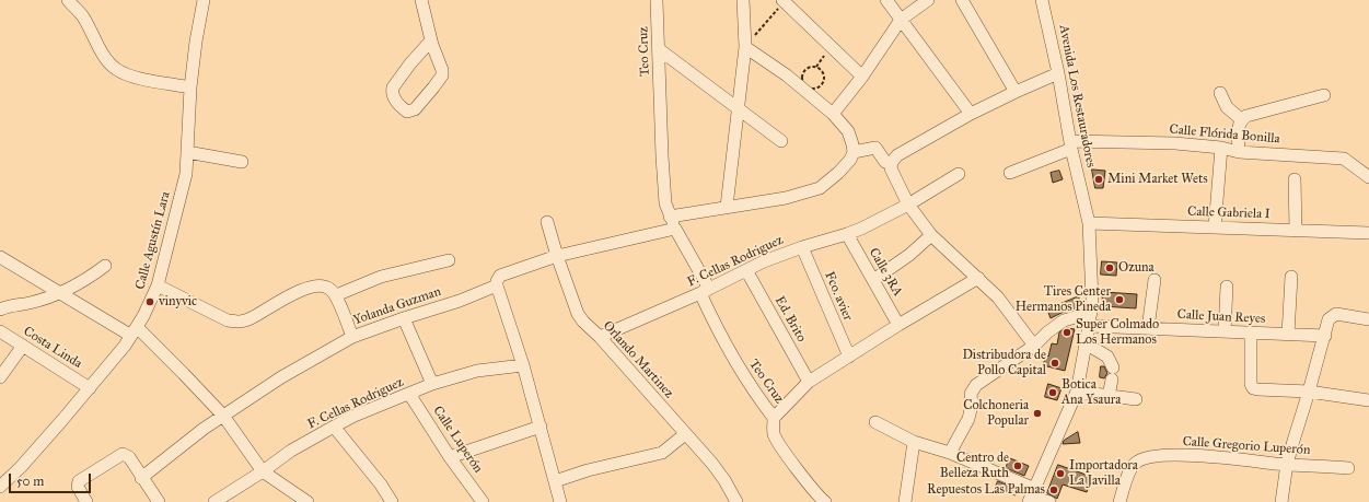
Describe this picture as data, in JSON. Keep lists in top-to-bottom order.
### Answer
{
  "streets": {
    "street": [
      "Teo Cruz",
      "Avenida Los Restauradores",
      "Calle Flórida Bonilla",
      "Calle Gabriela I",
      "Calle Agustín Lara",
      "F. Cellas Rodriguez",
      "Calle 3RA",
      "Fco. avier",
      "Yolanda Guzman",
      "Calle Juan Reyes",
      "Ed. Brito",
      "Costa Linda",
      "Orlando Martinez",
      "Calle Luperón",
      "Calle Gregorio Luperón"
    ]
  },
  "crossings": [
    ["Teo Cruz", "F. Cellas Rodriguez"],
    ["Teo Cruz", "Yolanda Guzman"],
    ["Avenida Los Restauradores", "Calle Flórida Bonilla"],
    ["Avenida Los Restauradores", "Calle Gabriela I"],
    ["Avenida Los Restauradores", "Calle Juan Reyes"],
    ["Calle Agustín Lara", "Costa Linda"],
    ["F. Cellas Rodriguez", "Calle 3RA"],
    ["F. Cellas Rodriguez", "Fco. avier"],
    ["F. Cellas Rodriguez", "Ed. Brito"],
    ["F. Cellas Rodriguez", "Orlando Martinez"],
    ["F. Cellas Rodriguez", "Calle Luperón"],
    ["Yolanda Guzman", "Orlando Martinez"]
  ],
  "places": [
    "Mini Market Wets",
    "Ozuna",
    "Tires Center Hermanos Pineda",
    "vinyvic",
    "Super Colmado Los Hermanos",
    "Distribudora de Pollo Capital",
    "Botica Ana Ysaura",
    "Colchoneria Popular",
    "Centro de Belleza Ruth",
    "Importadora La Javilla",
    "Repuestos Las Palmas"
  ],
  "scale_bar": "50 m"
}
